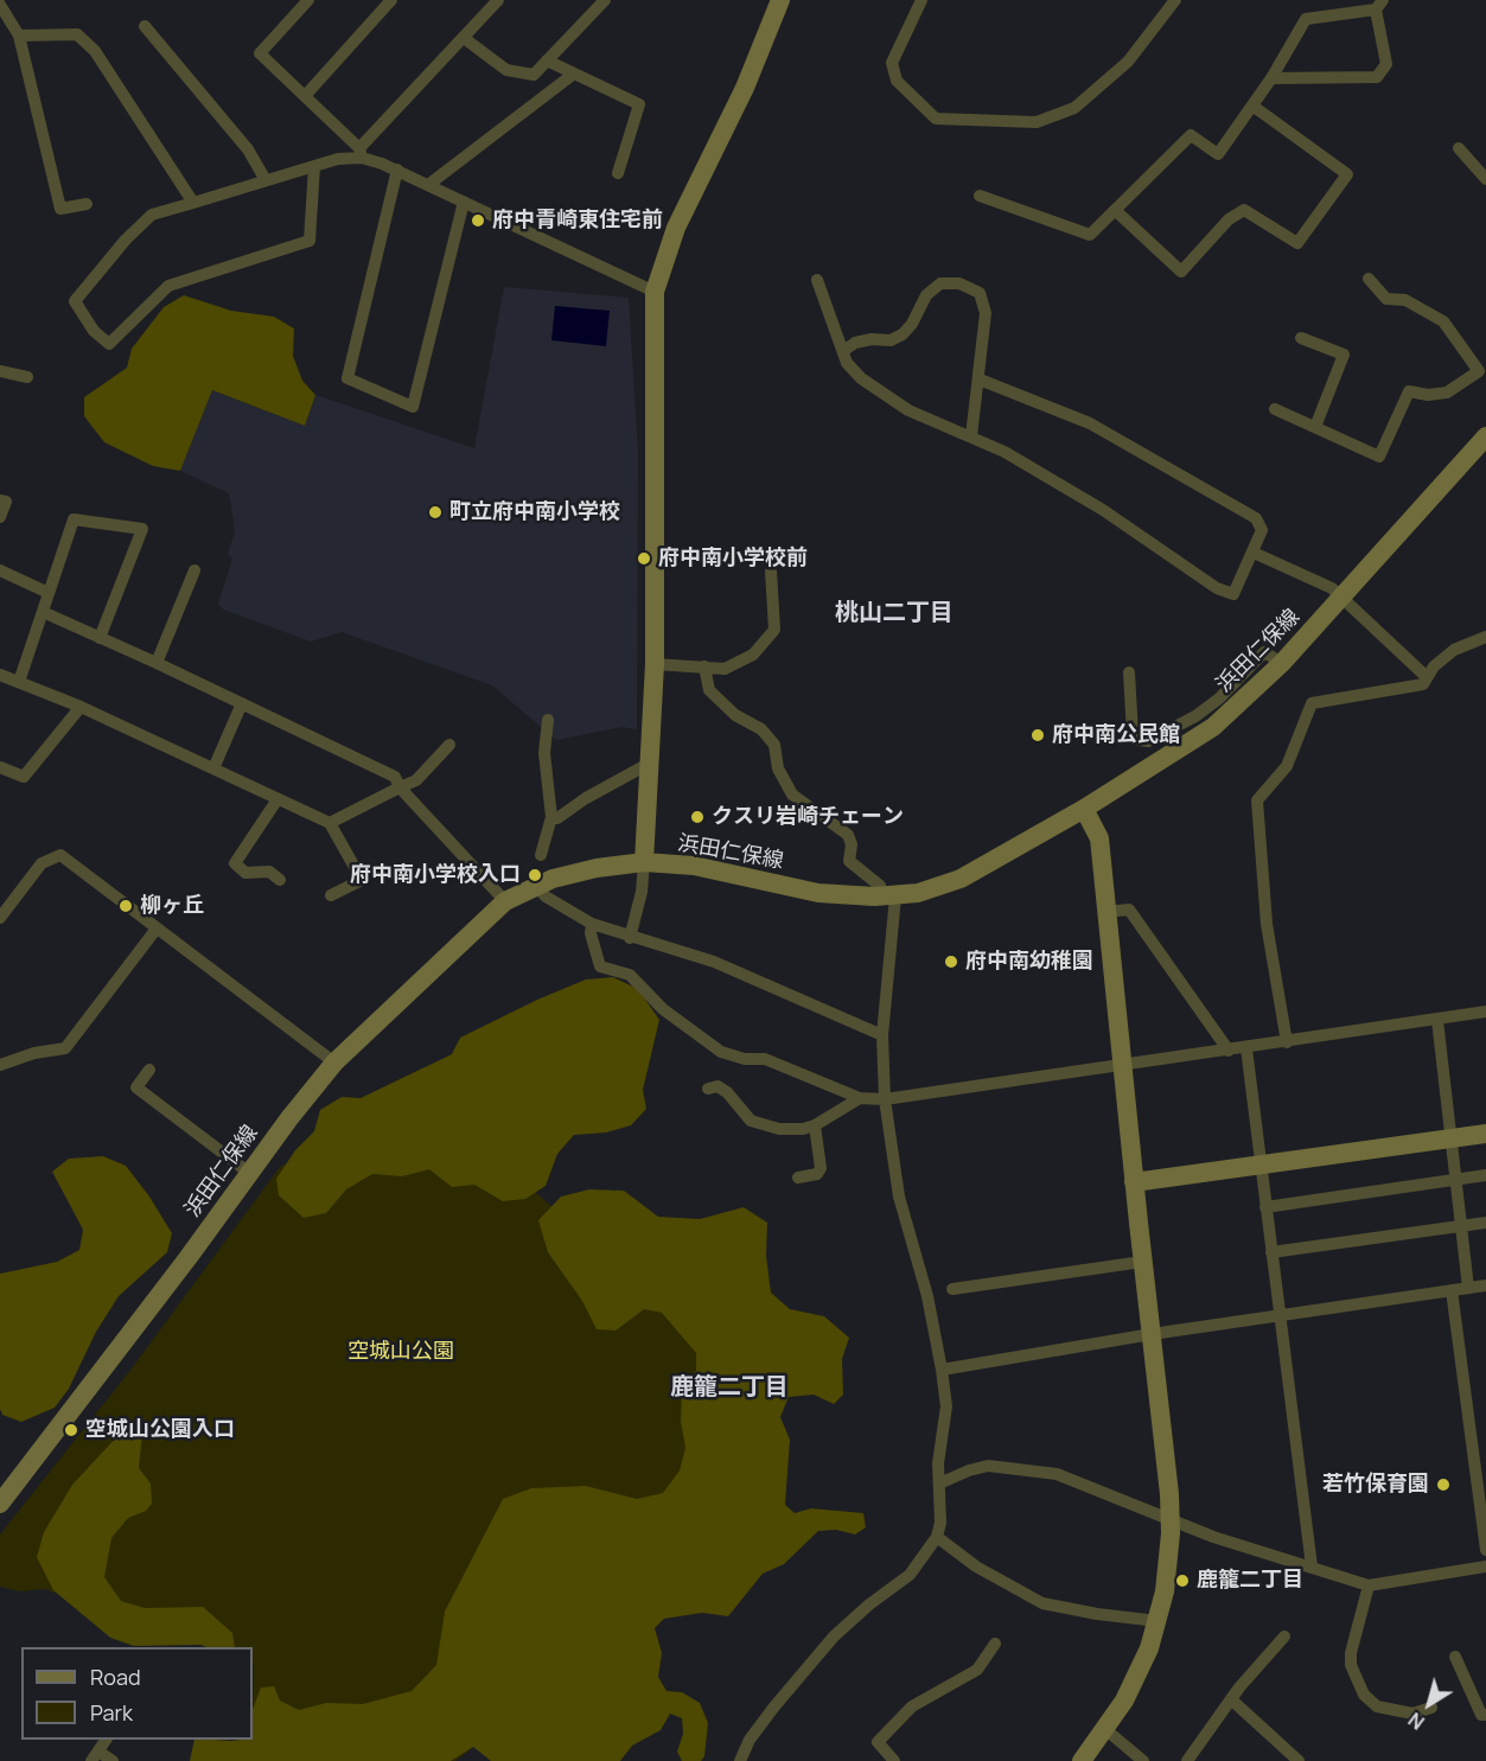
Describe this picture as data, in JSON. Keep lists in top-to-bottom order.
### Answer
{
  "streets": {
    "street": ["浜田仁保線"]
  },
  "districts": ["桃山二丁目", "鹿籠二丁目"],
  "parks": ["空城山公園"],
  "places": [
    "府中青崎東住宅前",
    "町立府中南小学校",
    "府中南小学校前",
    "府中南公民館",
    "クスリ岩崎チェーン",
    "府中南小学校入口",
    "柳ヶ丘",
    "府中南幼稚園",
    "空城山公園入口",
    "若竹保育園",
    "鹿籠二丁目"
  ],
  "legend": ["Road", "Park"],
  "north": "bottom left"
}
